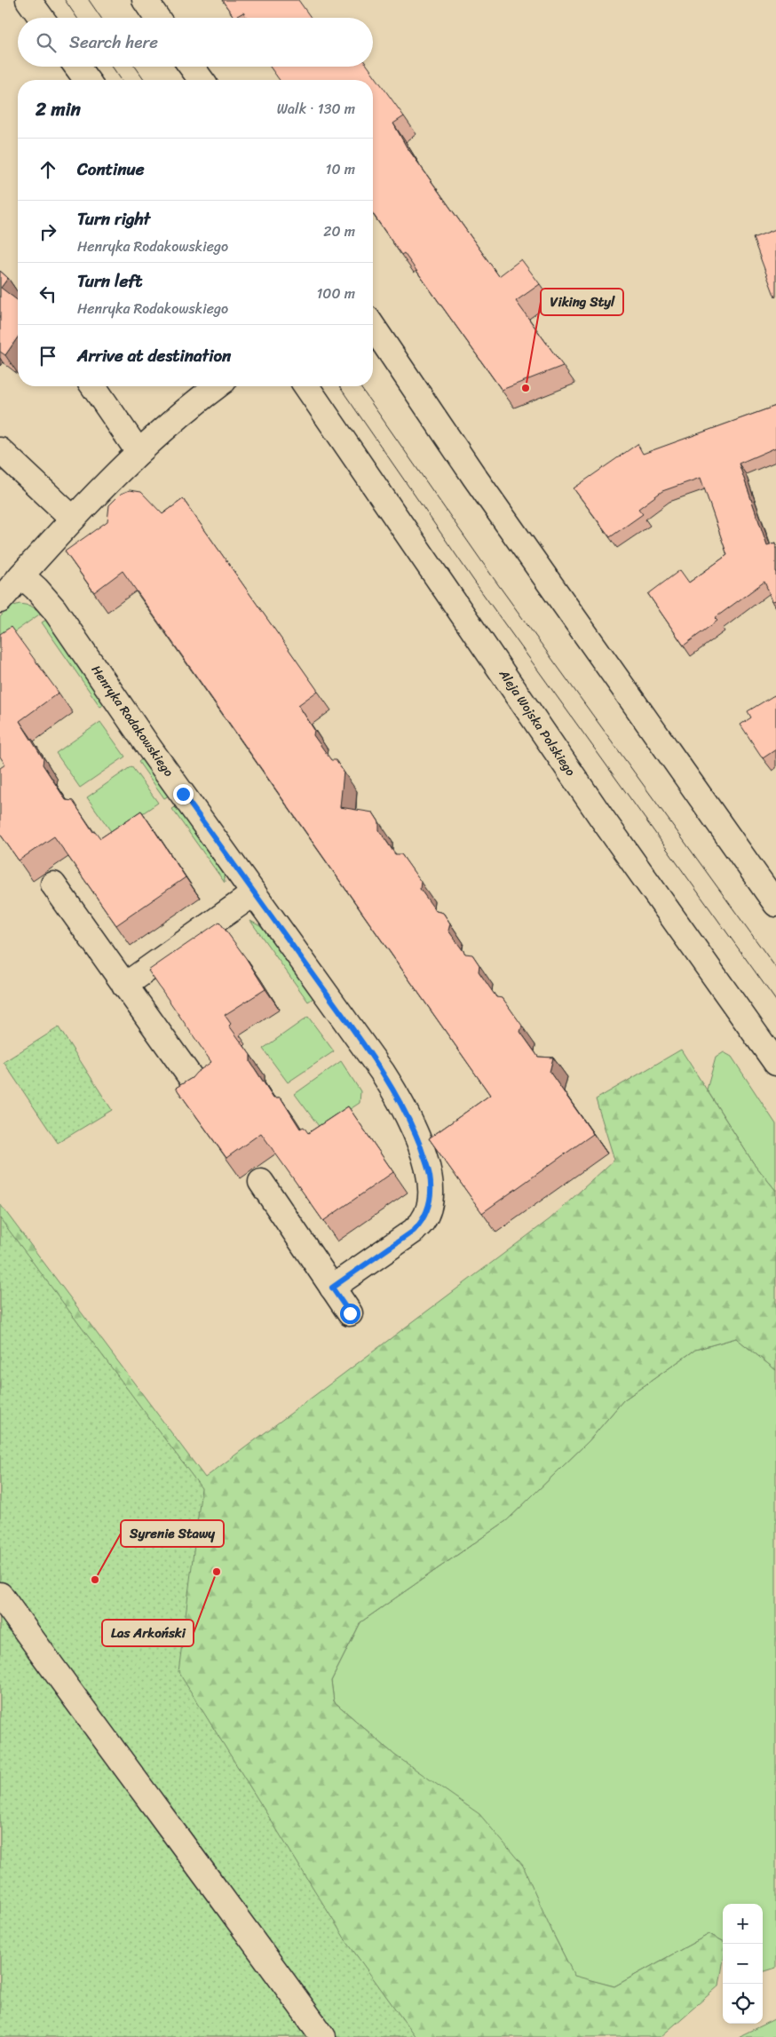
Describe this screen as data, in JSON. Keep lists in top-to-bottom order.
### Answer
{
  "streets": {
    "street": ["Henryka Rodakowskiego", "Aleja Wojska Polskiego"]
  },
  "places": ["Viking Styl", "Las Arkoński", "Syrenie Stawy"],
  "page": {
    "search": "Search here",
    "heading": ["2 min", "Walk · 130 m"],
    "list": [
      ["Continue", "10 m"],
      ["Turn right", "Henryka Rodakowskiego", "20 m"],
      ["Turn left", "Henryka Rodakowskiego", "100 m"],
      "Arrive at destination"
    ],
    "map_buttons": ["+", "−"]
  }
}
